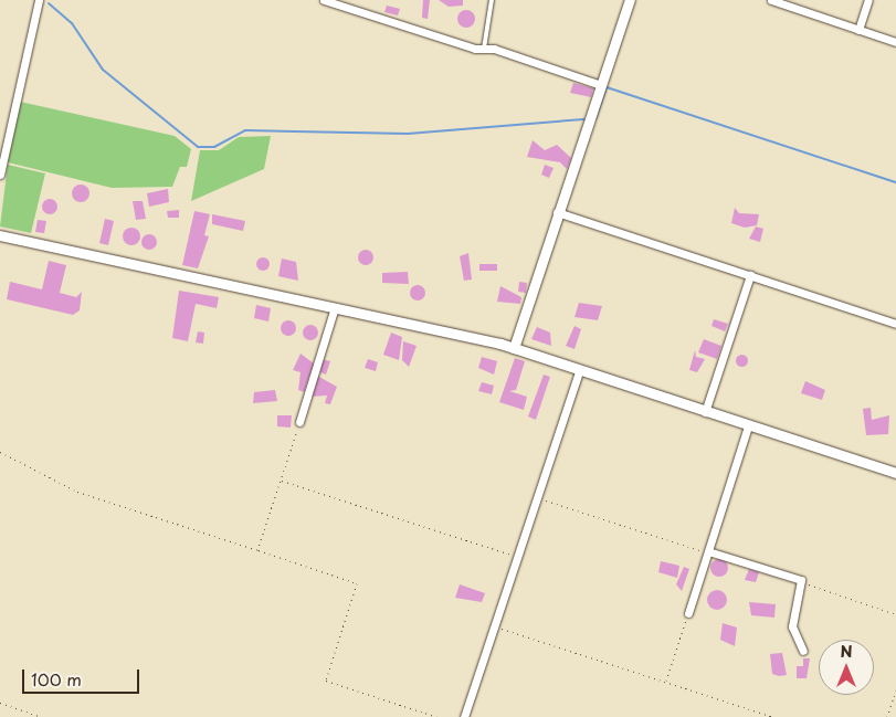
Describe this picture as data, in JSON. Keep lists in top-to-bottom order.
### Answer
{
  "scale_bar": "100 m",
  "north": "top"
}
